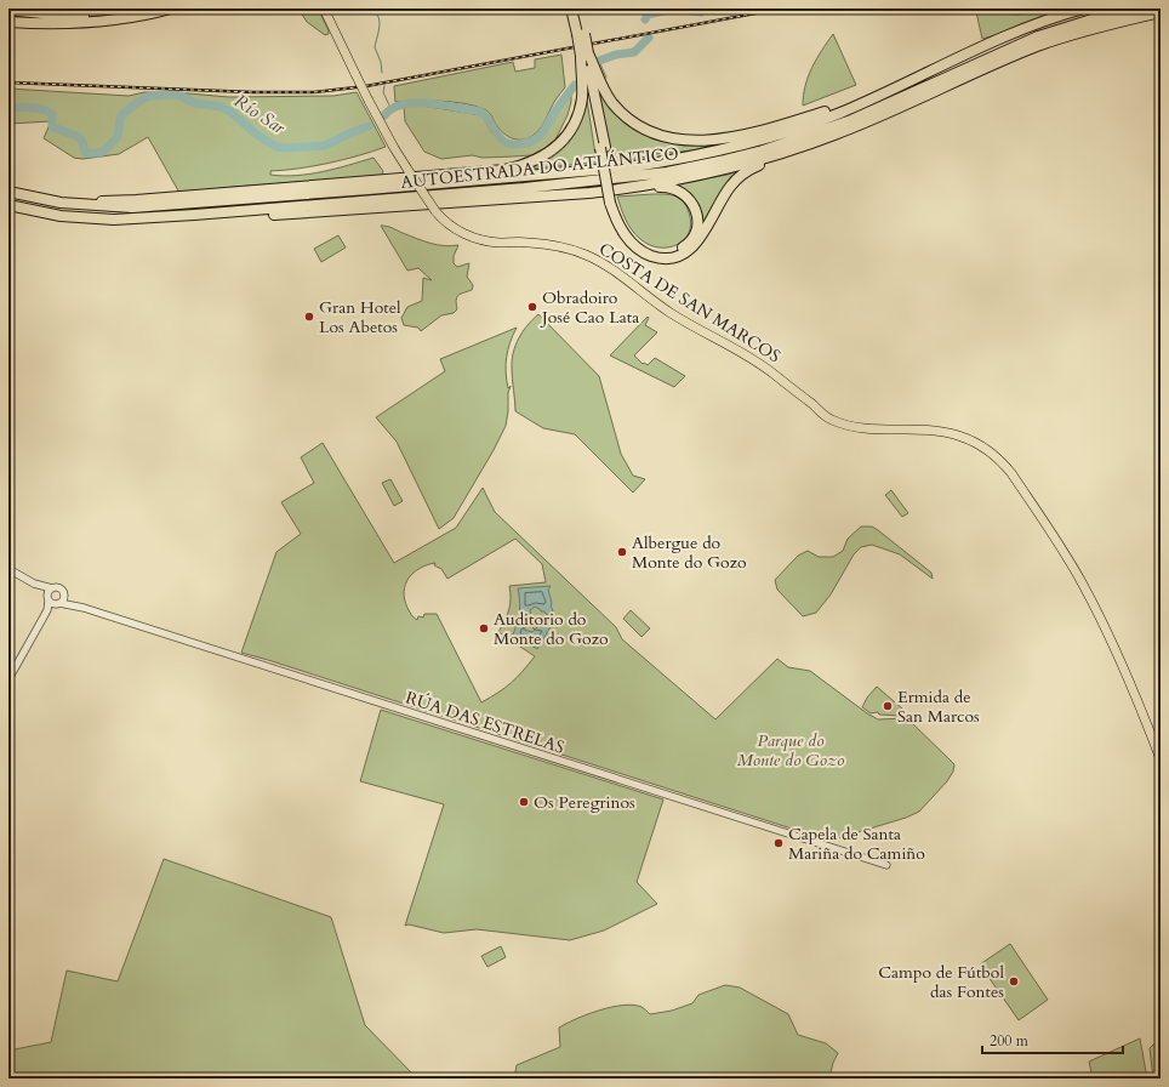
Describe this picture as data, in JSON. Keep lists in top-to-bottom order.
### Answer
{
  "streets": {
    "highway": ["AUTOESTRADA DO ATLÁNTICO"],
    "main road": ["COSTA DE SAN MARCOS"],
    "street": ["RÚA DAS ESTRELAS"]
  },
  "water": ["Río Sar"],
  "parks": ["Parque do Monte do Gozo"],
  "places": [
    "Obradoiro José Cao Lata",
    "Gran Hotel Los Abetos",
    "Albergue do Monte do Gozo",
    "Auditorio do Monte do Gozo",
    "Ermida de San Marcos",
    "Os Peregrinos",
    "Capela de Santa Mariña do Camiño",
    "Campo de Fútbol das Fontes"
  ],
  "scale_bar": "200 m"
}
